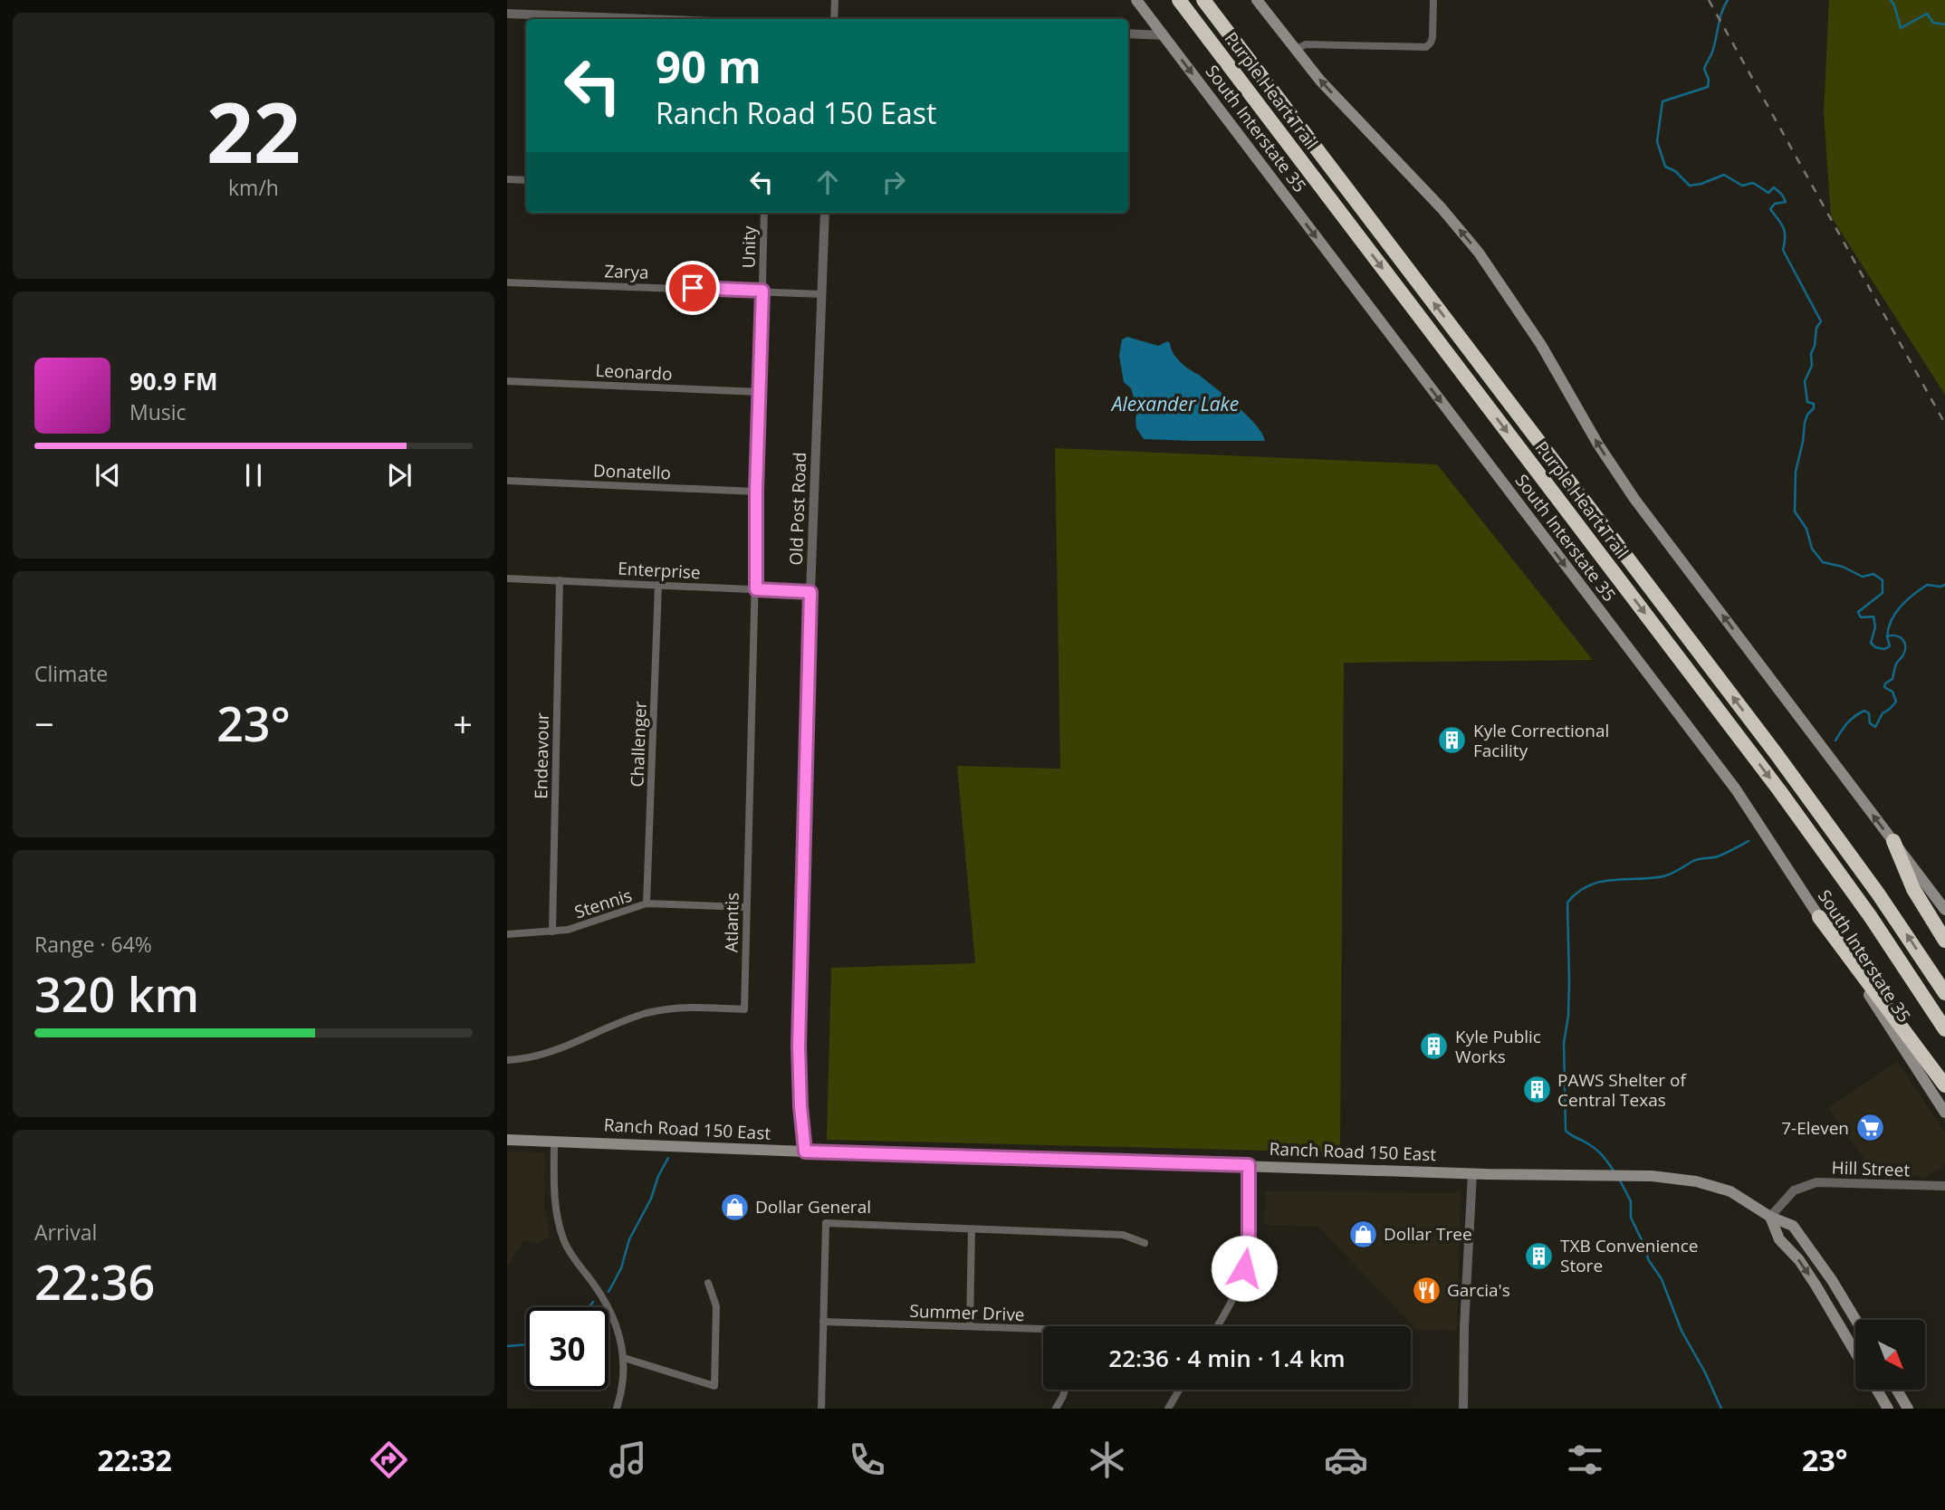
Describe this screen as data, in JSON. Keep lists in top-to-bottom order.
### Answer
{
  "streets": {
    "highway": ["Purple Heart Trail"],
    "main road": ["South Interstate 35", "Ranch Road 150 East"],
    "street": [
      "Unity",
      "Zarya",
      "Leonardo",
      "Donatello",
      "Old Post Road",
      "Enterprise",
      "Challenger",
      "Endeavour",
      "Stennis",
      "Atlantis",
      "Hill Street",
      "Summer Drive"
    ]
  },
  "crossings": [
    ["Unity", "Zarya"],
    ["Unity", "Leonardo"],
    ["Unity", "Donatello"],
    ["Unity", "Enterprise"],
    ["Unity", "Atlantis"],
    ["Zarya", "Old Post Road"],
    ["Old Post Road", "Enterprise"],
    ["Old Post Road", "Ranch Road 150 East"],
    ["Enterprise", "Challenger"],
    ["Enterprise", "Endeavour"],
    ["Enterprise", "Atlantis"],
    ["Challenger", "Stennis"],
    ["Endeavour", "Stennis"],
    ["Stennis", "Atlantis"],
    ["Ranch Road 150 East", "Hill Street"]
  ],
  "water": ["Alexander Lake"],
  "places": {
    "building": [
      "Kyle Correctional Facility",
      "Kyle Public Works",
      "PAWS Shelter of Central Texas",
      "TXB Convenience Store"
    ],
    "supermarket": ["7-Eleven"],
    "shop": ["Dollar General", "Dollar Tree"],
    "restaurant": ["Garcia's"]
  },
  "north": "bottom right",
  "page": {
    "tile": [
      ["22", "km/h"],
      "Climate",
      ["Range · 64%", "320 km"],
      ["Arrival", "22:36"]
    ],
    "turn": ["90 m", "Ranch Road 150 East"],
    "song": ["90.9 FM", "Music"],
    "heat": ["−", "23°", "+"],
    "limit": "30",
    "trip": "22:36 · 4 min · 1.4 km",
    "tabs": ["22:32", "23°"]
  }
}
